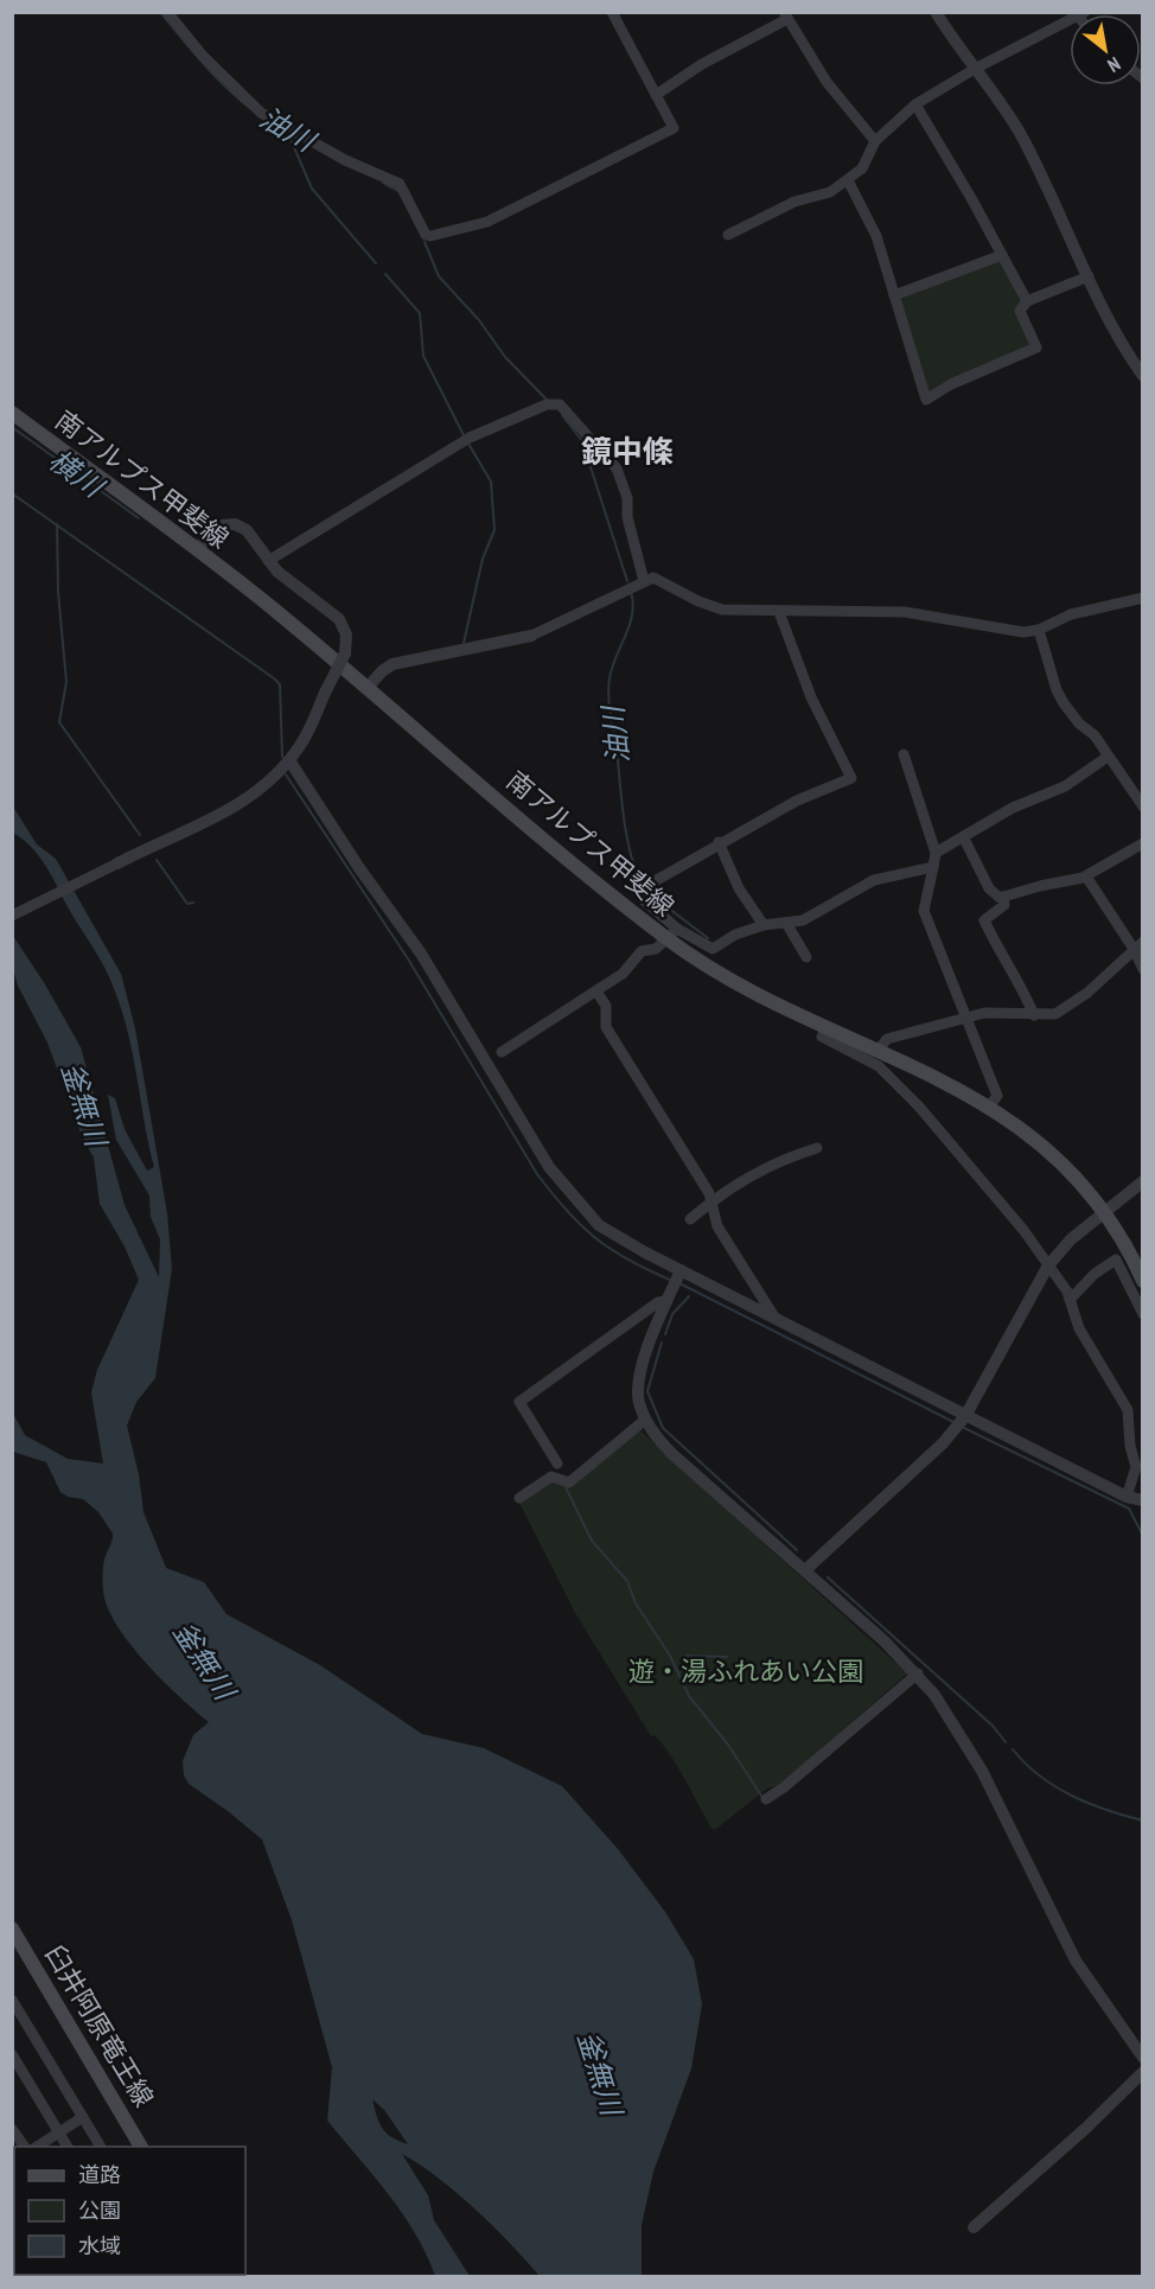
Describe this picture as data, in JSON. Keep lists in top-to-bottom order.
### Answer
{
  "streets": {
    "main road": ["南アルプス甲斐線", "臼井阿原竜王線"]
  },
  "districts": ["鏡中條"],
  "water": ["油川", "横川", "釜無川"],
  "parks": ["遊・湯ふれあい公園"],
  "legend": ["道路", "公園", "水域"],
  "north": "bottom right"
}
